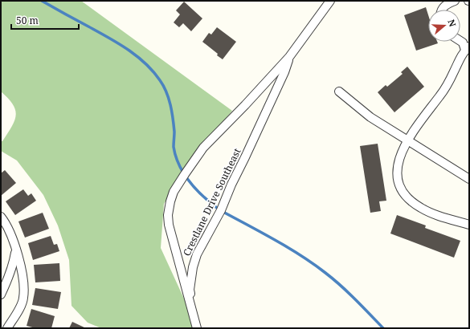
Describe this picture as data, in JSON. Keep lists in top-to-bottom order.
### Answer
{
  "streets": {
    "street": ["Crestlane Drive Southeast"]
  },
  "scale_bar": "50 m",
  "north": "right"
}
